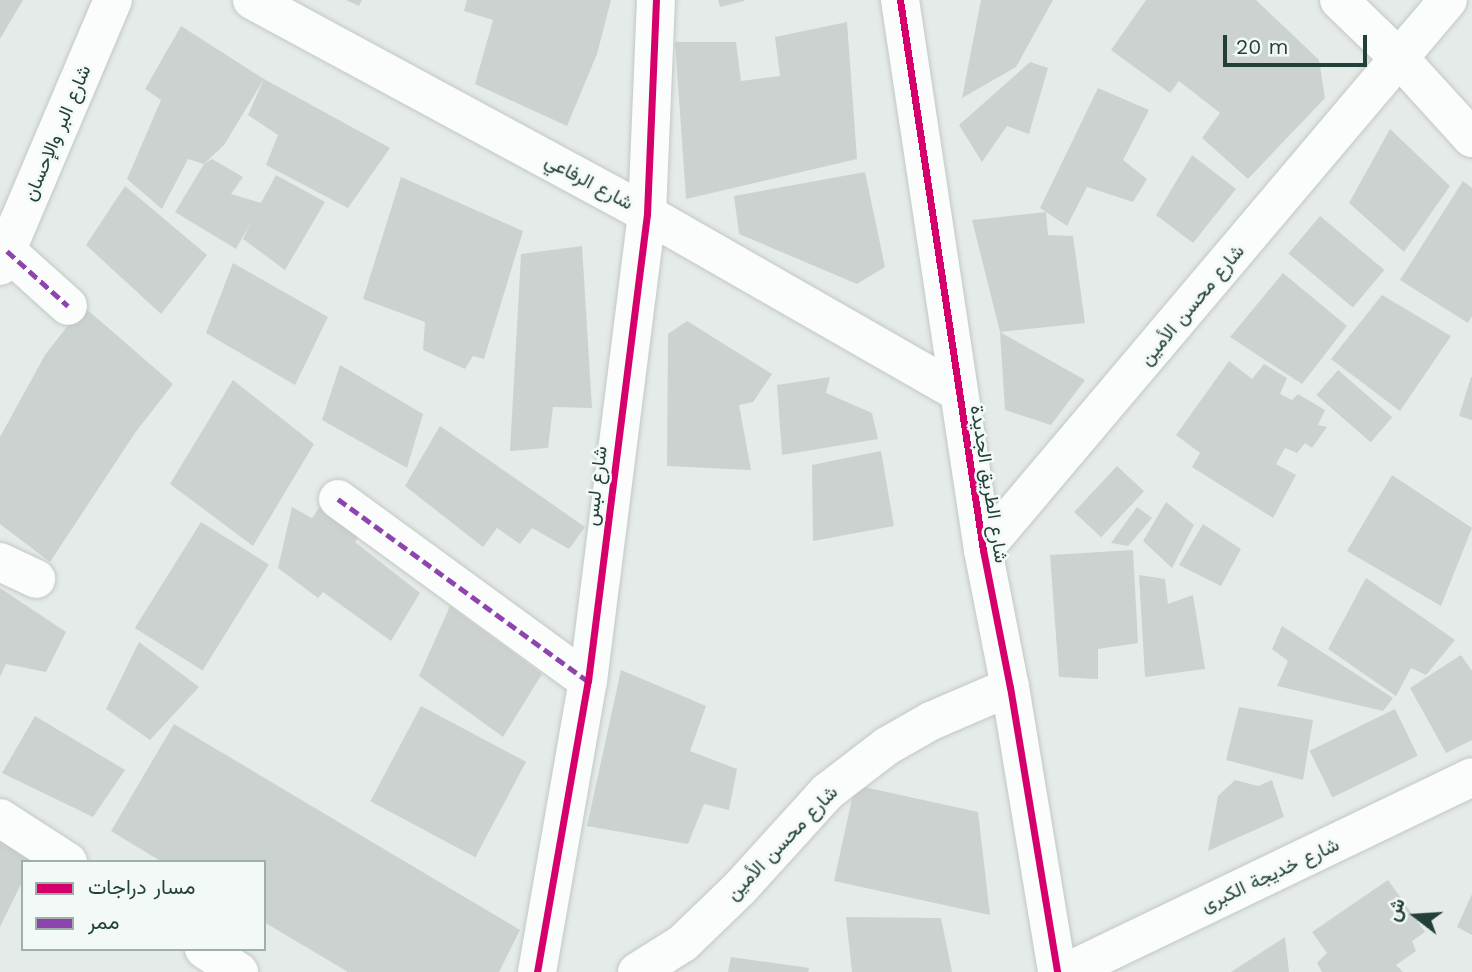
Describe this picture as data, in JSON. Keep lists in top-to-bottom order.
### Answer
{
  "streets": {
    "street": [
      "شارع البر والإحسان",
      "شارع الرفاعي",
      "شارع محسن الأمين",
      "شارع الطريق الجديدة",
      "شارع لبس",
      "شارع خديجة الكبرى"
    ]
  },
  "crossings": [
    ["شارع الرفاعي", "شارع الطريق الجديدة"],
    ["شارع الرفاعي", "شارع لبس"],
    ["شارع محسن الأمين", "شارع الطريق الجديدة"]
  ],
  "legend": ["مسار دراجات", "ممر"],
  "scale_bar": "20 m",
  "north": "left"
}
